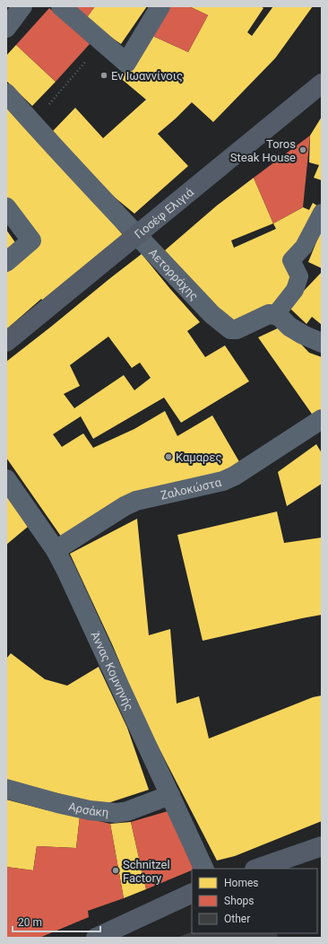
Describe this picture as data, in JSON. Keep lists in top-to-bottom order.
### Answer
{
  "streets": {
    "main road": ["Γιοσέφ Ελιγιά"],
    "street": [
      "Αετορράχης",
      "Ζαλοκώστα",
      "Άννας Κομνηνής",
      "Αρσάκη"
    ]
  },
  "crossings": [
    ["Γιοσέφ Ελιγιά", "Αετορράχης"],
    ["Ζαλοκώστα", "Άννας Κομνηνής"],
    ["Άννας Κομνηνής", "Αρσάκη"]
  ],
  "places": [
    "Εν Ιωαννίνοις",
    "Toros Steak House",
    "Καμαρες",
    "Schnitzel Factory"
  ],
  "legend": ["Homes", "Shops", "Other"],
  "scale_bar": "20 m"
}
